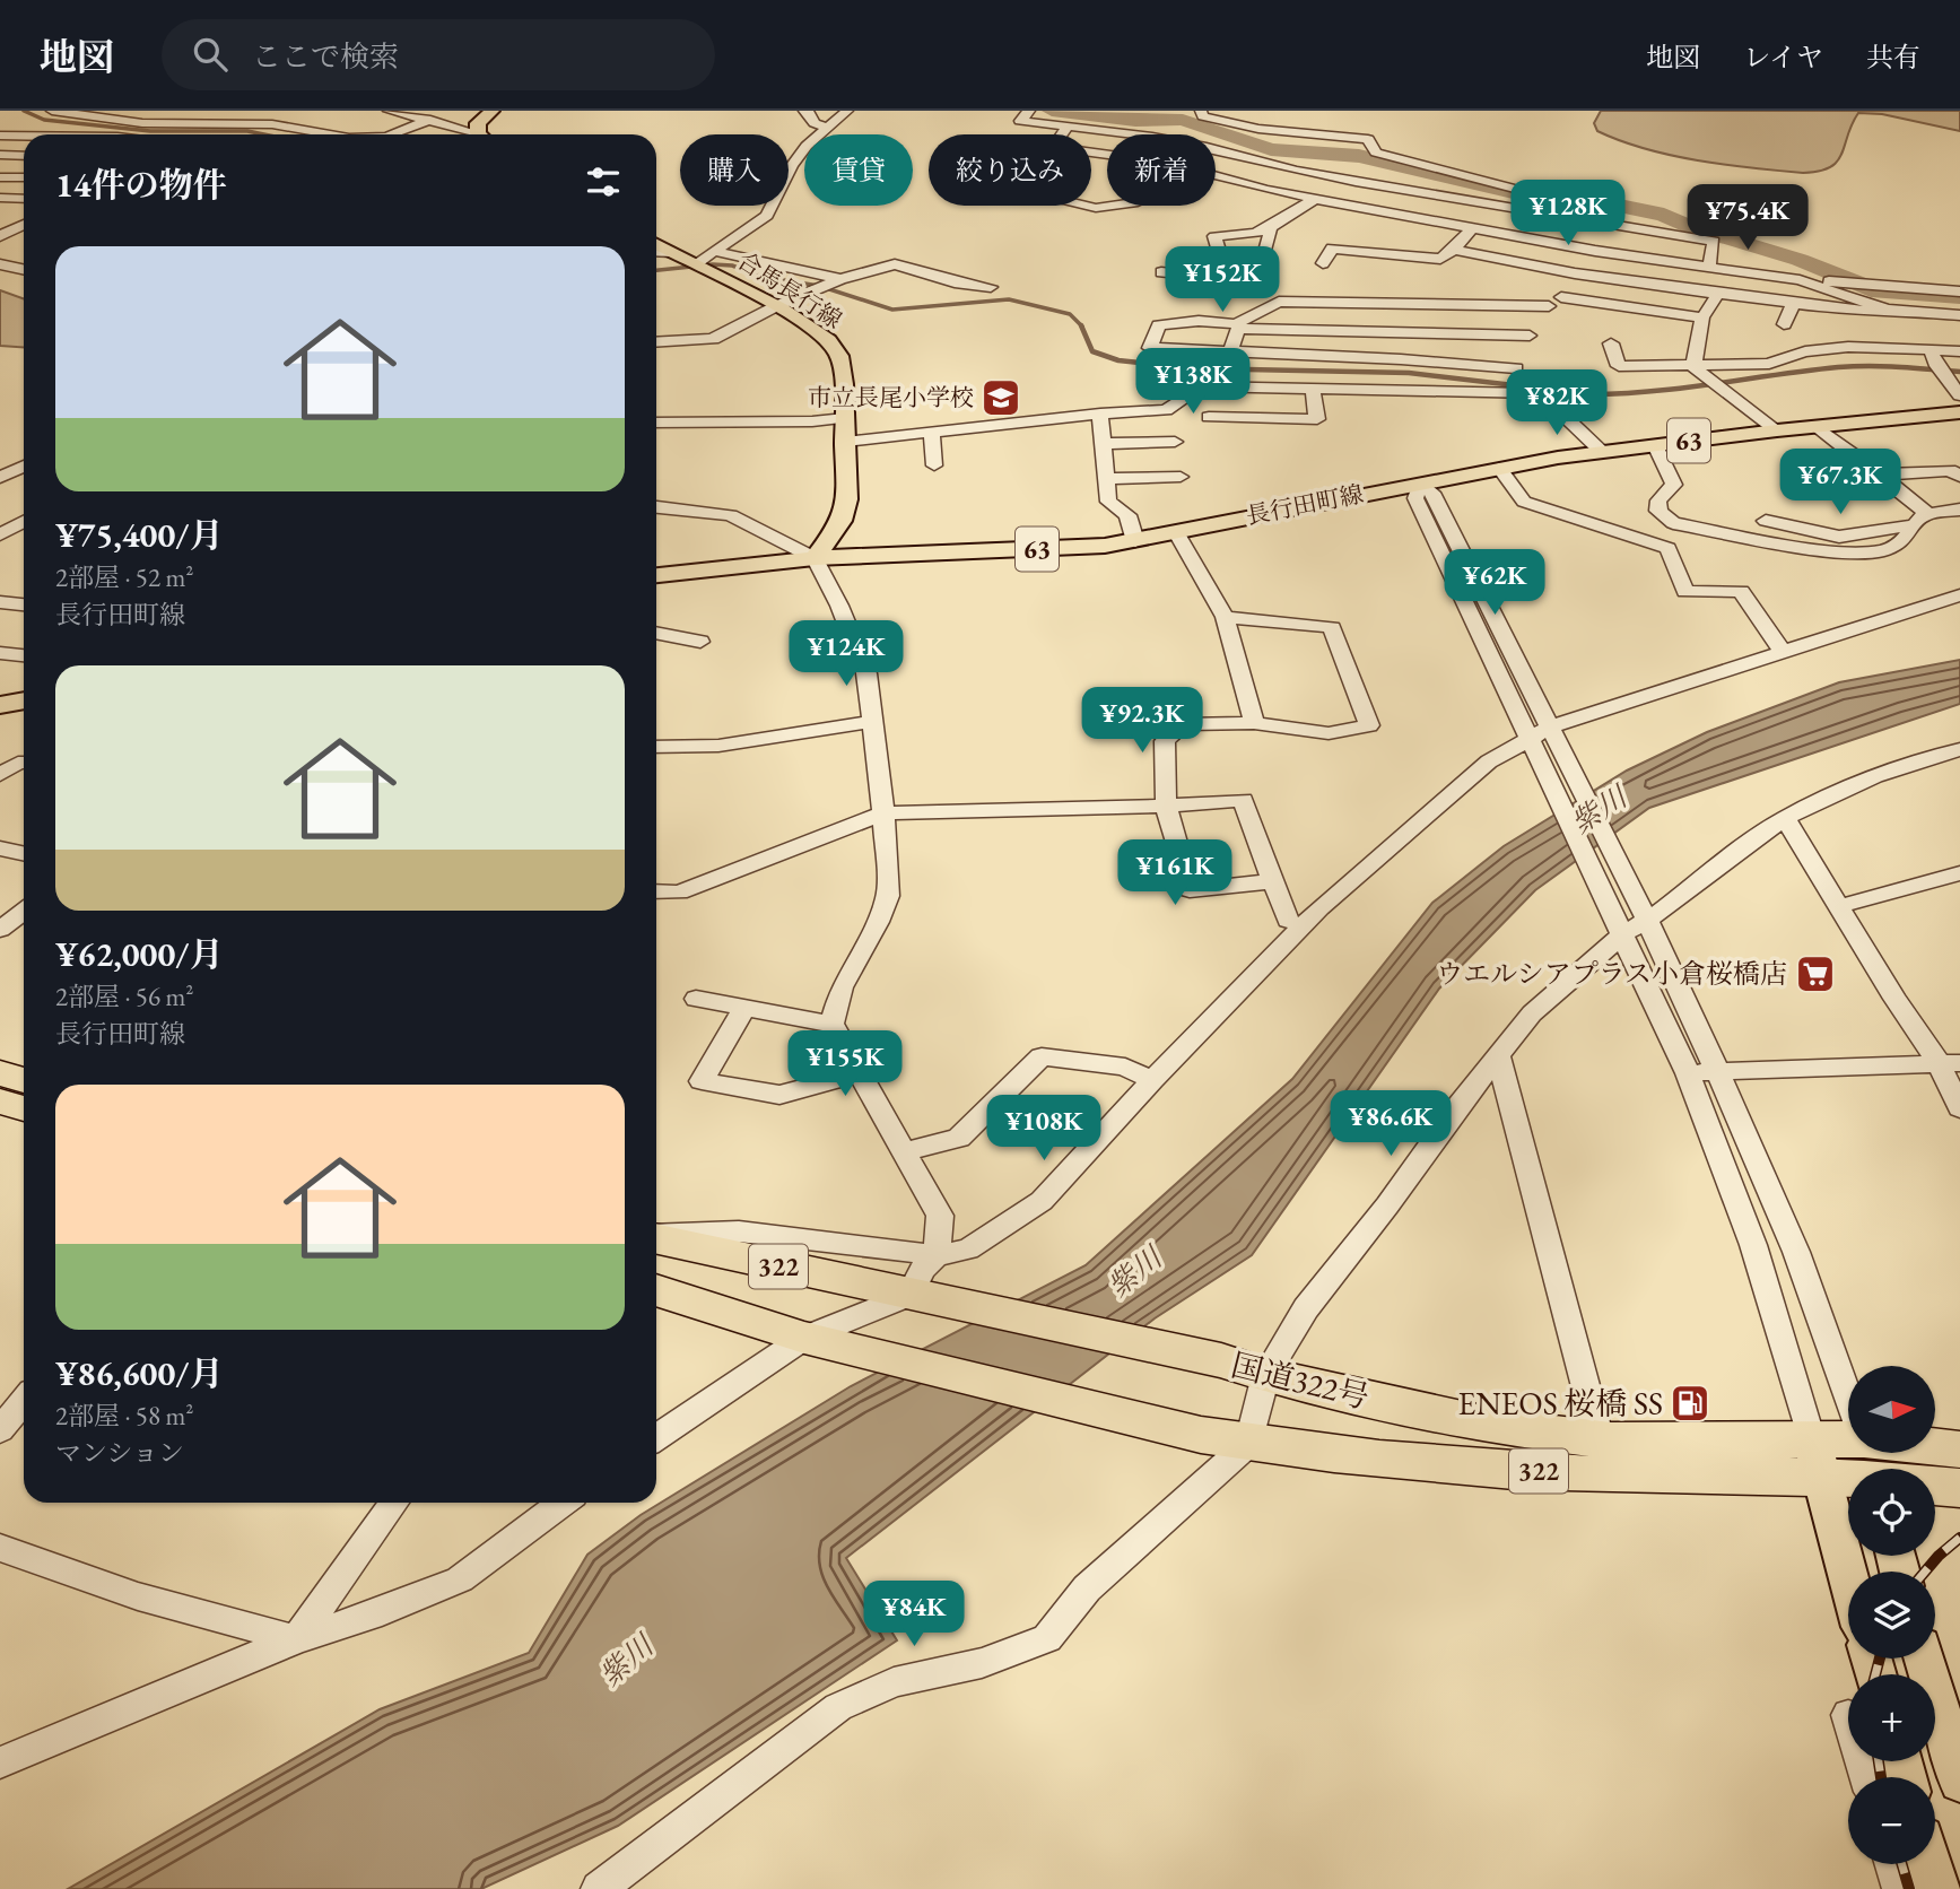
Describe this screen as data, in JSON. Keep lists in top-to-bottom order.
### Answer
{
  "streets": {
    "highway": ["322", "国道322号"],
    "main road": ["合馬長行線", "63", "長行田町線"]
  },
  "crossings": [
    ["合馬長行線", "長行田町線"]
  ],
  "water": ["紫川"],
  "places": {
    "school or university": ["市立長尾小学校"],
    "supermarket": ["ウエルシアプラス小倉桜橋店"],
    "fuel station": ["ENEOS 桜橋 SS"]
  },
  "north": "right",
  "page": {
    "header": "地図",
    "search": "ここで検索",
    "nav": ["地図", "レイヤ", "共有"],
    "chip": [
      "購入",
      "賃貸",
      "絞り込み",
      "新着"
    ],
    "heading": "14件の物件",
    "price": [
      "¥128K",
      "¥75.4K",
      "¥152K",
      "¥138K",
      "¥82K",
      "¥67.3K",
      "¥62K",
      "¥124K",
      "¥92.3K",
      "¥161K",
      "¥155K",
      "¥86.6K",
      "¥108K",
      "¥84K"
    ],
    "list": [
      {
        "name": "¥75,400/月",
        "note": "2部屋 · 52 m² · 長行田町線"
      },
      {
        "name": "¥62,000/月",
        "note": "2部屋 · 56 m² · 長行田町線"
      },
      {
        "name": "¥86,600/月",
        "note": "2部屋 · 58 m² · マンション"
      }
    ],
    "map_buttons": ["+", "−"]
  }
}
